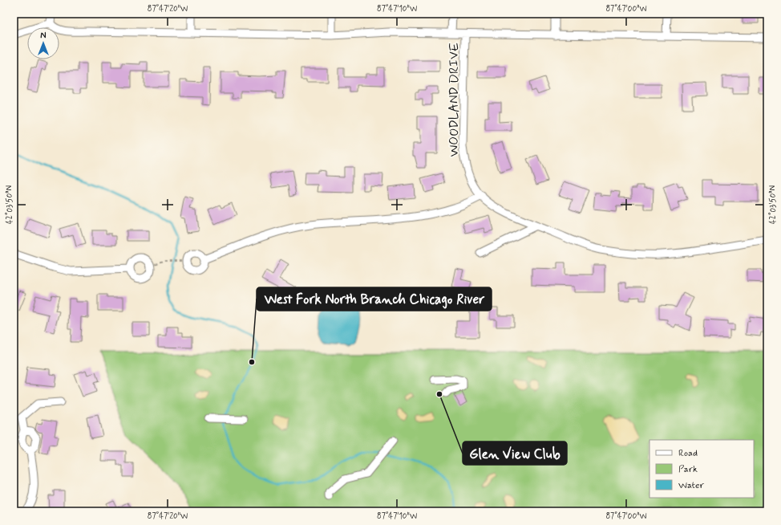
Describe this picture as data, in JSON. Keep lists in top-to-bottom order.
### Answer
{
  "streets": {
    "street": ["WOODLAND DRIVE"]
  },
  "places": ["West Fork North Branch Chicago River", "Glen View Club"],
  "legend": ["Road", "Park", "Water"],
  "north": "top",
  "coordinates": [
    "87°47'20\"W",
    "87°47'10\"W",
    "87°47'00\"W",
    "42°03'50\"N"
  ]
}
